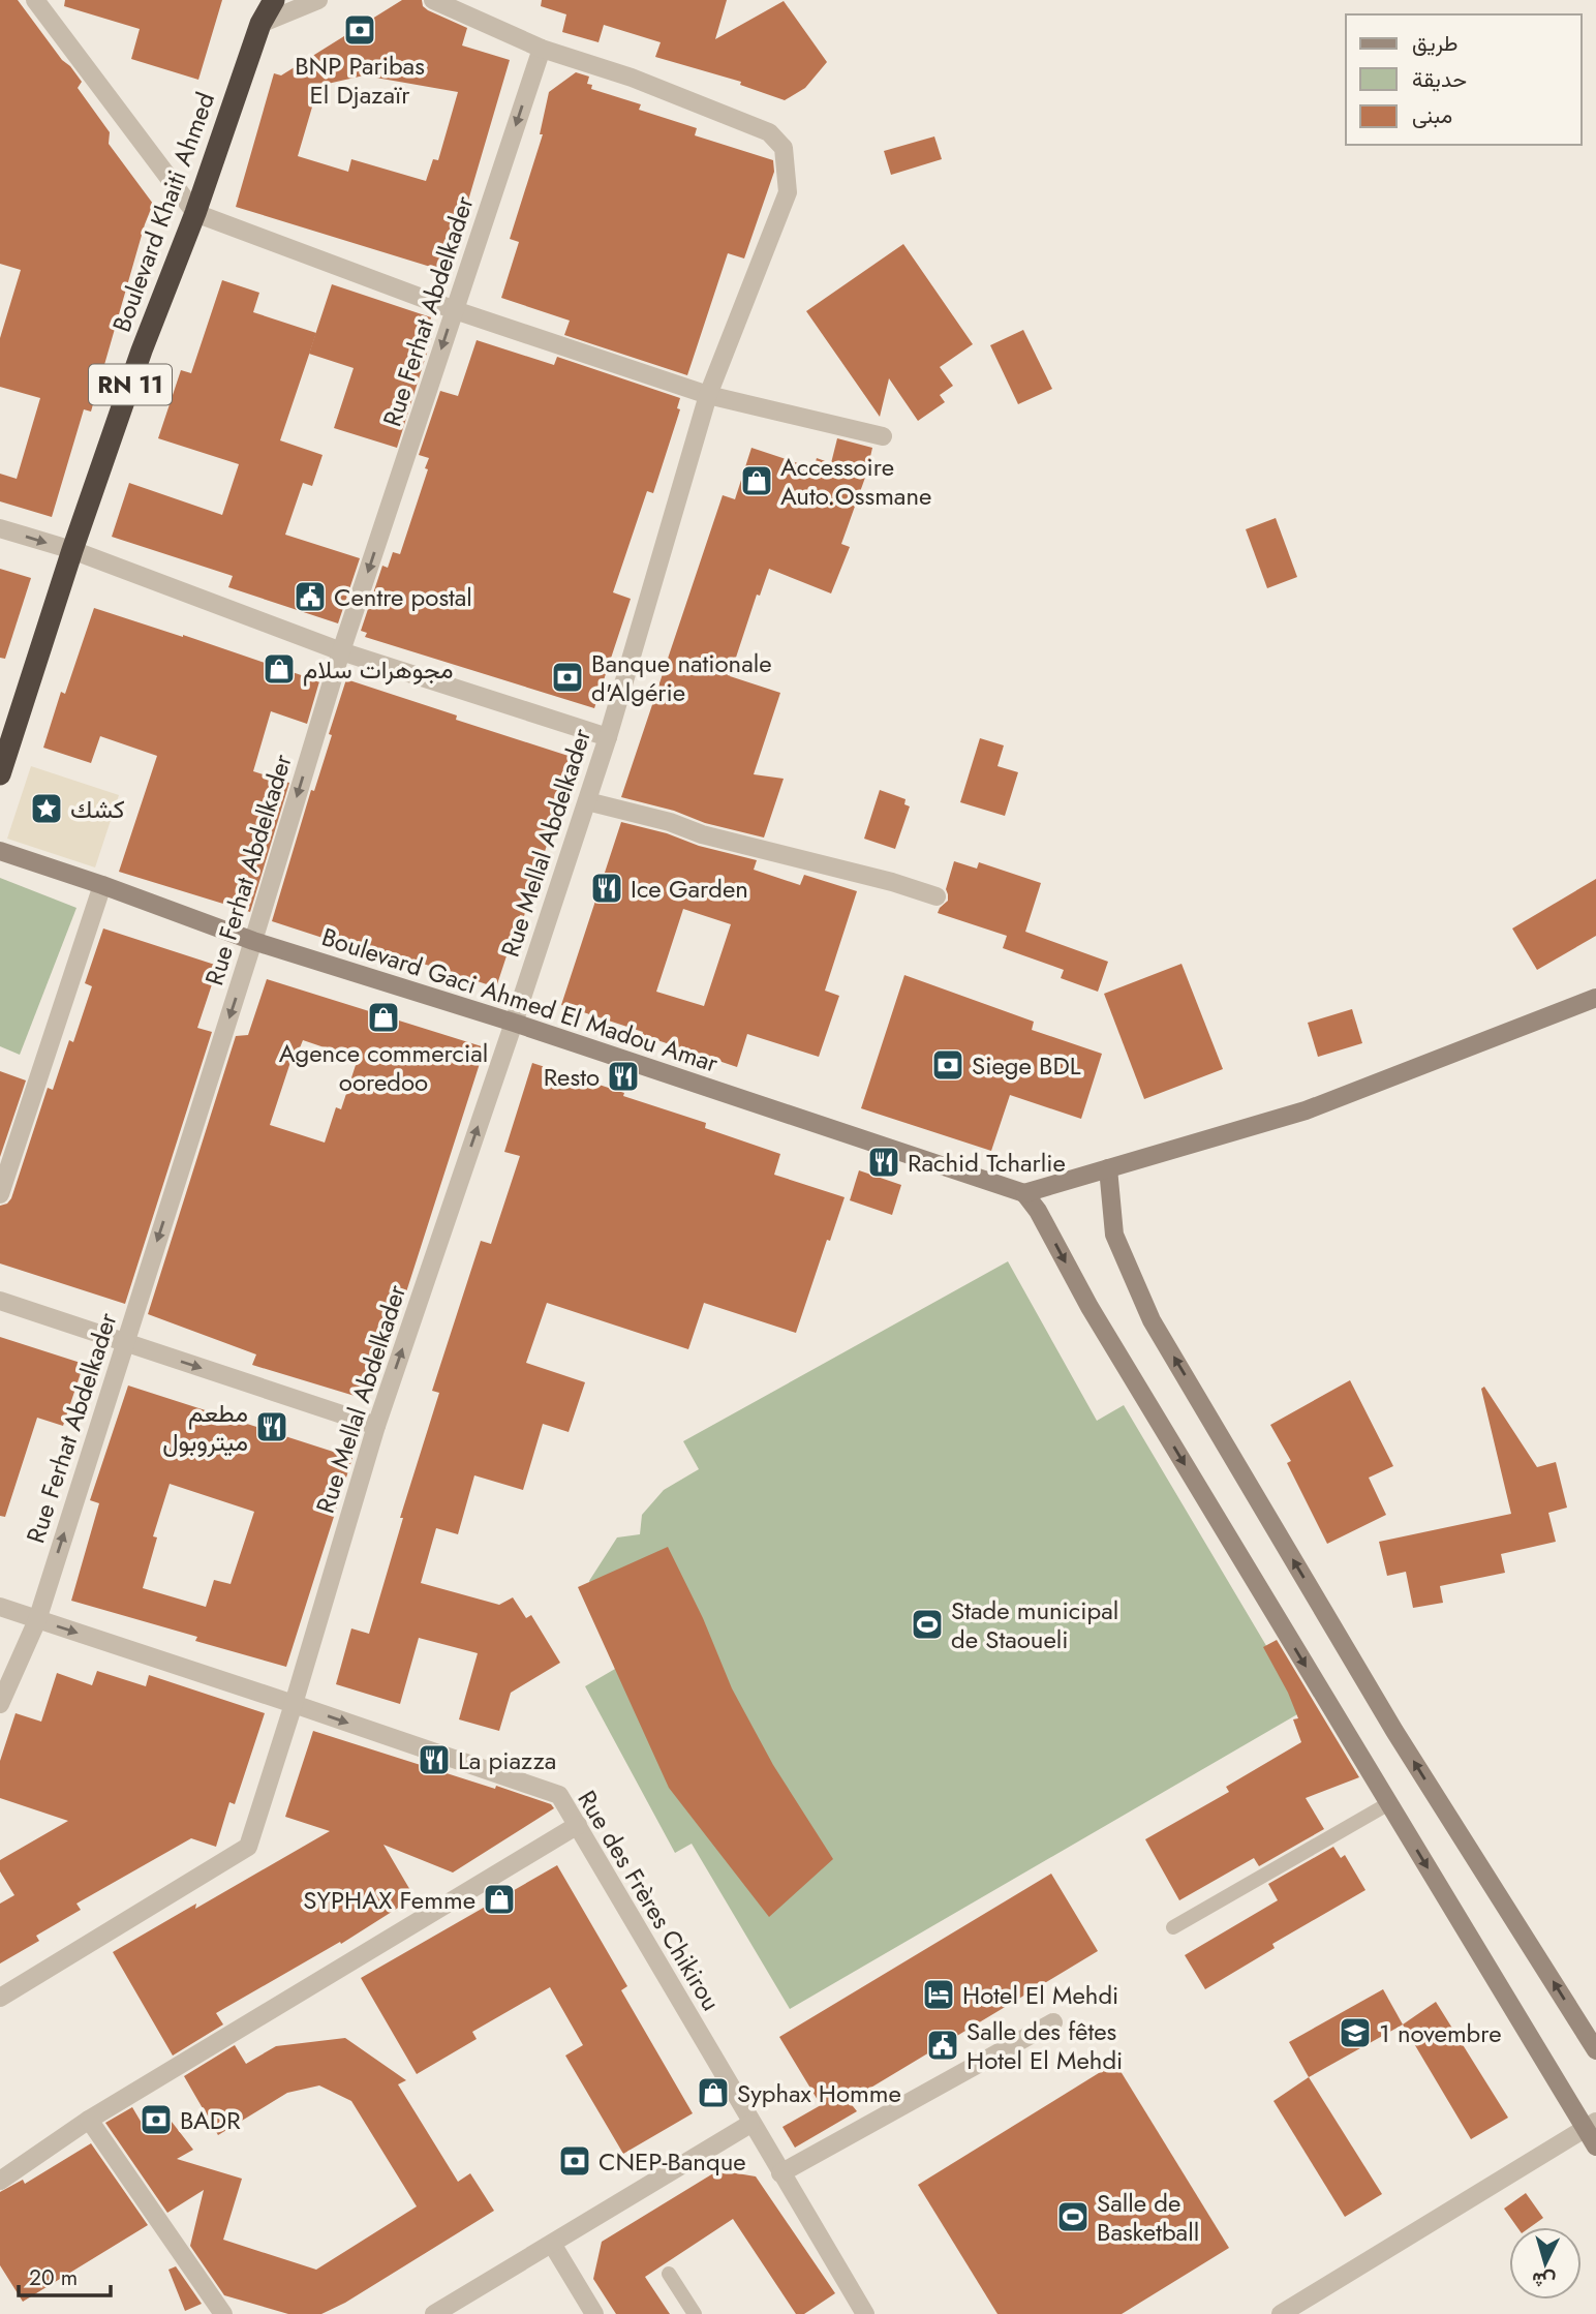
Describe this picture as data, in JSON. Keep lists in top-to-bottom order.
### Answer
{
  "streets": {
    "highway": ["Boulevard Khaiti Ahmed", "RN 11"],
    "main road": ["Boulevard Gaci Ahmed El Madou Amar"],
    "street": ["Rue Ferhat Abdelkader", "Rue Mellal Abdelkader", "Rue des Frères Chikirou"]
  },
  "crossings": [
    ["Rue Ferhat Abdelkader", "Rue Mellal Abdelkader"],
    ["Rue Ferhat Abdelkader", "Boulevard Gaci Ahmed El Madou Amar"],
    ["Rue Ferhat Abdelkader", "Rue des Frères Chikirou"],
    ["Rue Mellal Abdelkader", "Boulevard Gaci Ahmed El Madou Amar"],
    ["Rue Mellal Abdelkader", "Rue des Frères Chikirou"]
  ],
  "one_way": ["Rue des Frères Chikirou"],
  "places": {
    "bank": [
      "BNP Paribas El Djazaïr",
      "Banque nationale d'Algérie",
      "Siege BDL",
      "BADR",
      "CNEP-Banque"
    ],
    "shop": [
      "Accessoire Auto.Ossmane",
      "مجوهرات سلام",
      "Agence commercial ooredoo",
      "SYPHAX Femme",
      "Syphax Homme"
    ],
    "public building": ["Centre postal", "Salle des fêtes Hotel El Mehdi"],
    "place": ["كشك"],
    "restaurant": [
      "Ice Garden",
      "Resto",
      "Rachid Tcharlie",
      "مطعم ميتروبول",
      "La piazza"
    ],
    "sports": ["Stade municipal de Staoueli", "Salle de Basketball"],
    "hotel": ["Hotel El Mehdi"],
    "school or university": ["1 novembre"]
  },
  "legend": ["طريق", "حديقة", "مبنى"],
  "scale_bar": "20 m",
  "north": "bottom"
}
